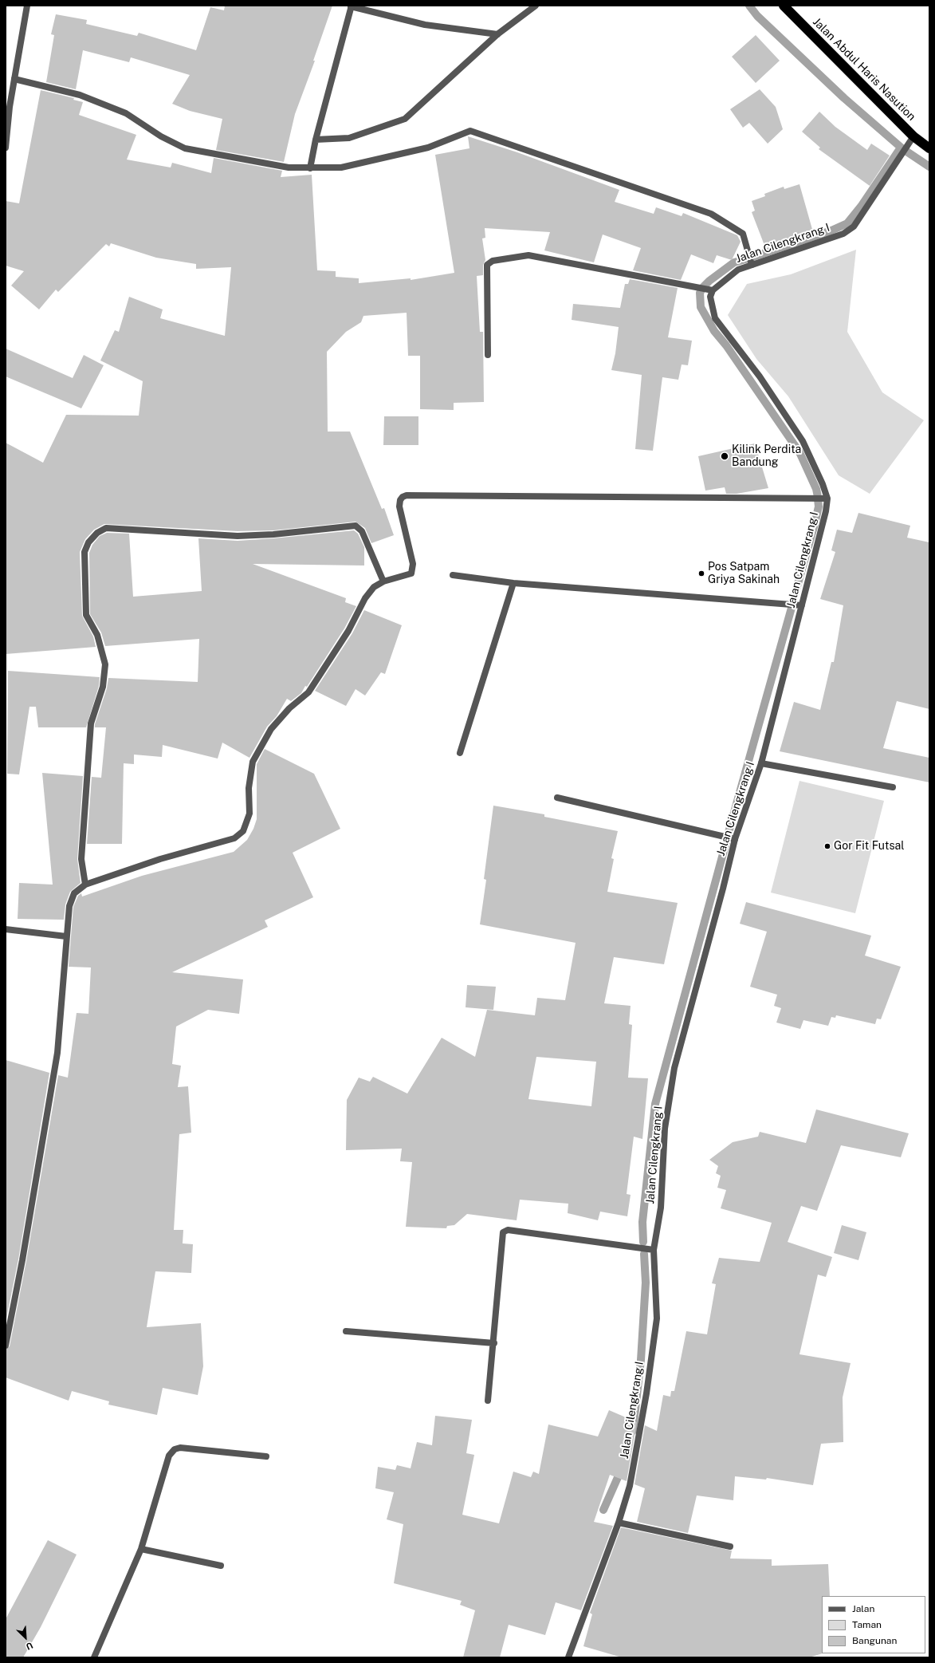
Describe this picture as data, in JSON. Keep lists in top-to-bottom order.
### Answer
{
  "streets": {
    "highway": ["Jalan Abdul Haris Nasution"],
    "street": ["Jalan Cilengkrang I"]
  },
  "crossings": [
    ["Jalan Abdul Haris Nasution", "Jalan Cilengkrang I"]
  ],
  "places": ["Kilink Perdita Bandung", "Pos Satpam Griya Sakinah", "Gor Fit Futsal"],
  "legend": ["Jalan", "Taman", "Bangunan"],
  "north": "bottom right"
}
